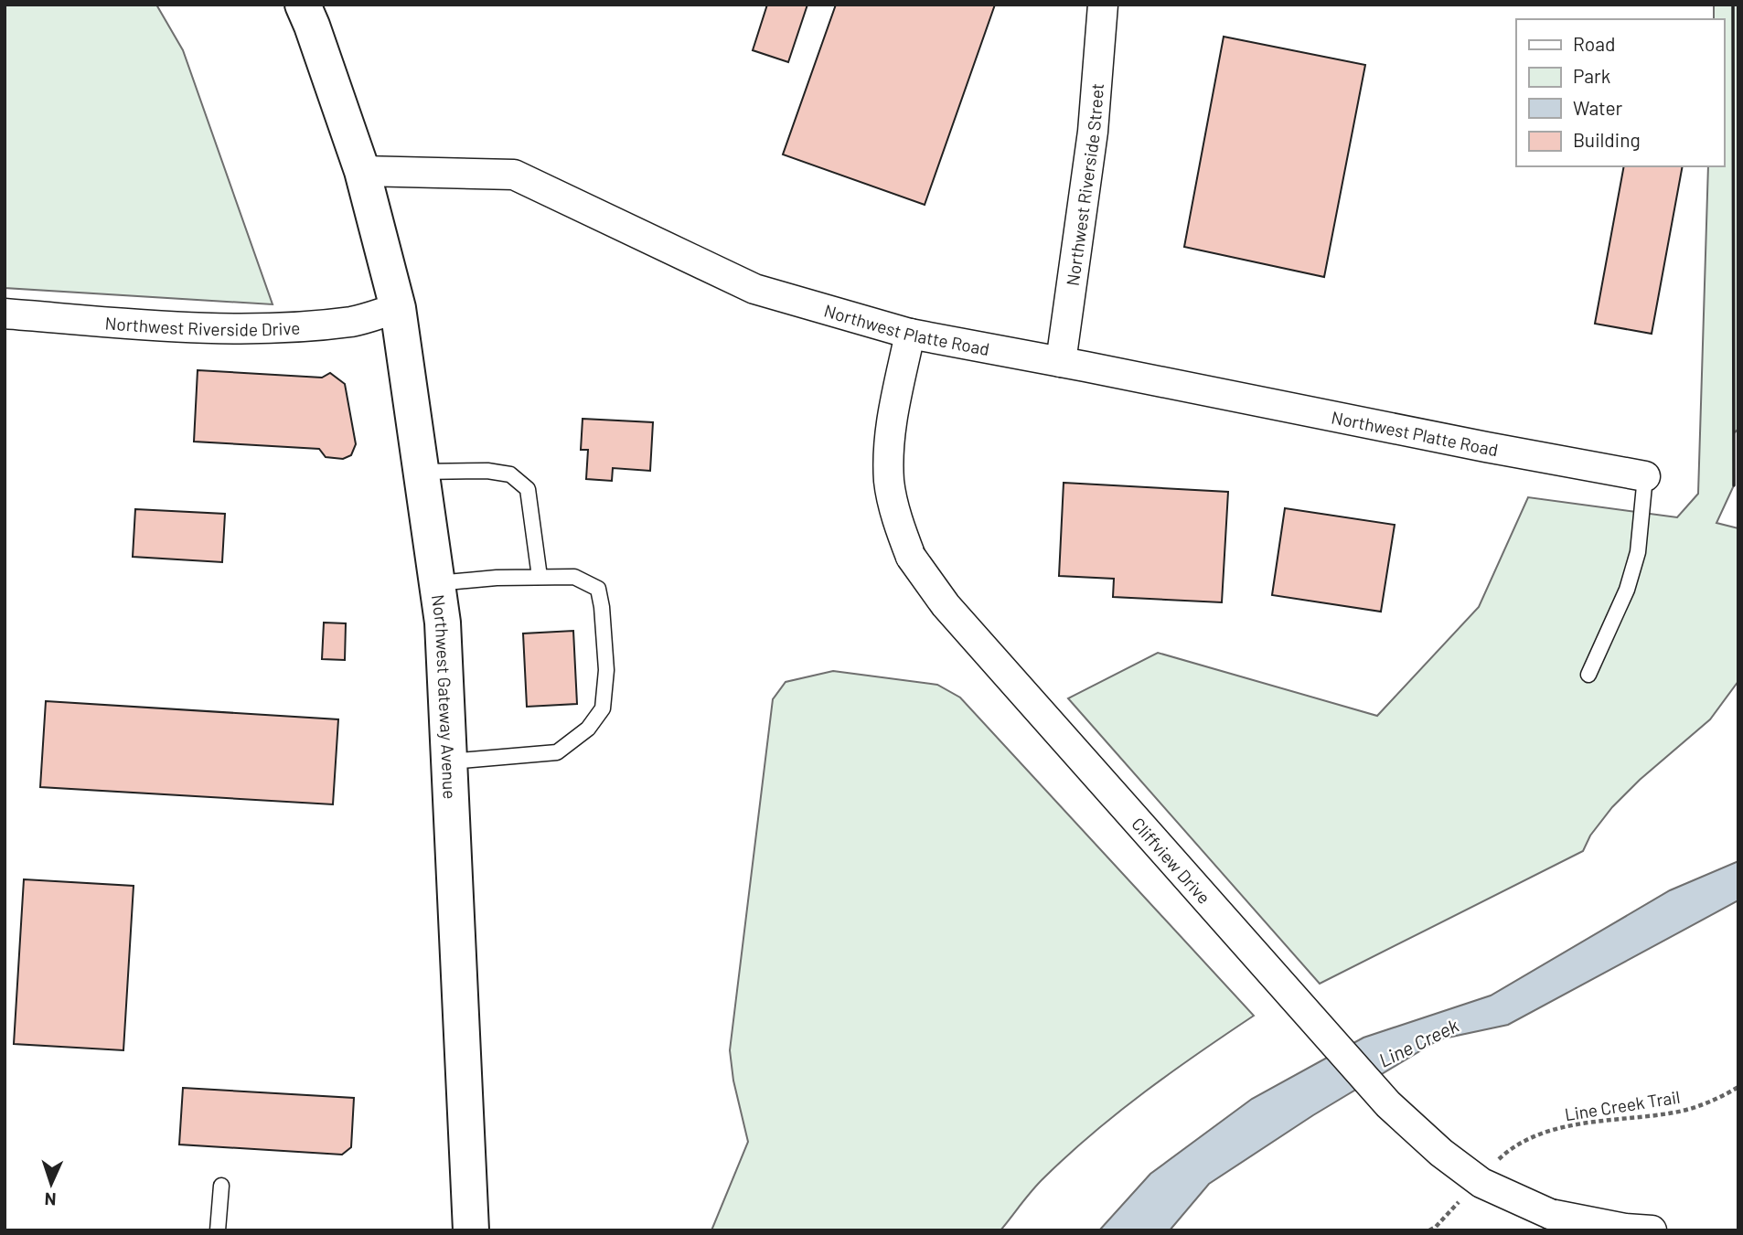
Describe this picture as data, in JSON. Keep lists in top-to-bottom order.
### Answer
{
  "streets": {
    "main road": ["Northwest Gateway Avenue"],
    "street": [
      "Northwest Riverside Street",
      "Northwest Riverside Drive",
      "Northwest Platte Road",
      "Cliffview Drive"
    ],
    "path": ["Line Creek Trail"]
  },
  "crossings": [
    ["Northwest Riverside Street", "Northwest Platte Road"],
    ["Northwest Riverside Drive", "Northwest Gateway Avenue"],
    ["Northwest Platte Road", "Northwest Gateway Avenue"],
    ["Northwest Platte Road", "Cliffview Drive"]
  ],
  "water": ["Line Creek"],
  "legend": [
    "Road",
    "Park",
    "Water",
    "Building"
  ],
  "north": "bottom"
}
